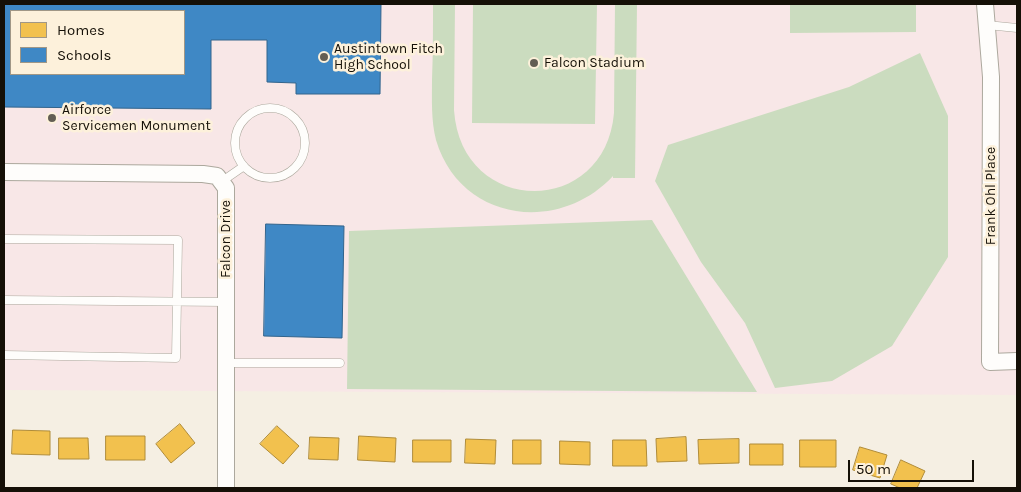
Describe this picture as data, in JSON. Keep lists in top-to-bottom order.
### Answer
{
  "streets": {
    "street": ["Frank Ohl Place", "Falcon Drive"]
  },
  "places": ["Austintown Fitch High School", "Falcon Stadium", "Airforce Servicemen Monument"],
  "legend": ["Homes", "Schools"],
  "scale_bar": "50 m"
}
